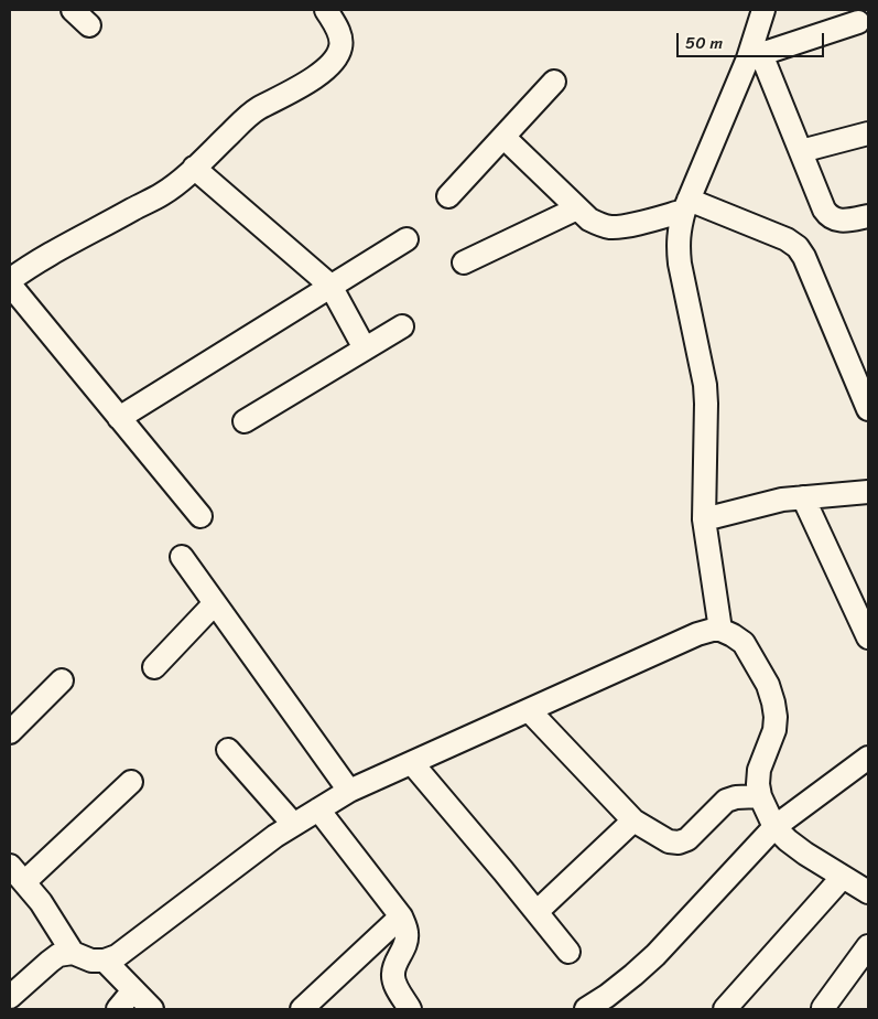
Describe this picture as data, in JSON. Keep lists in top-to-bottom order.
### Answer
{
  "scale_bar": "50 m"
}
